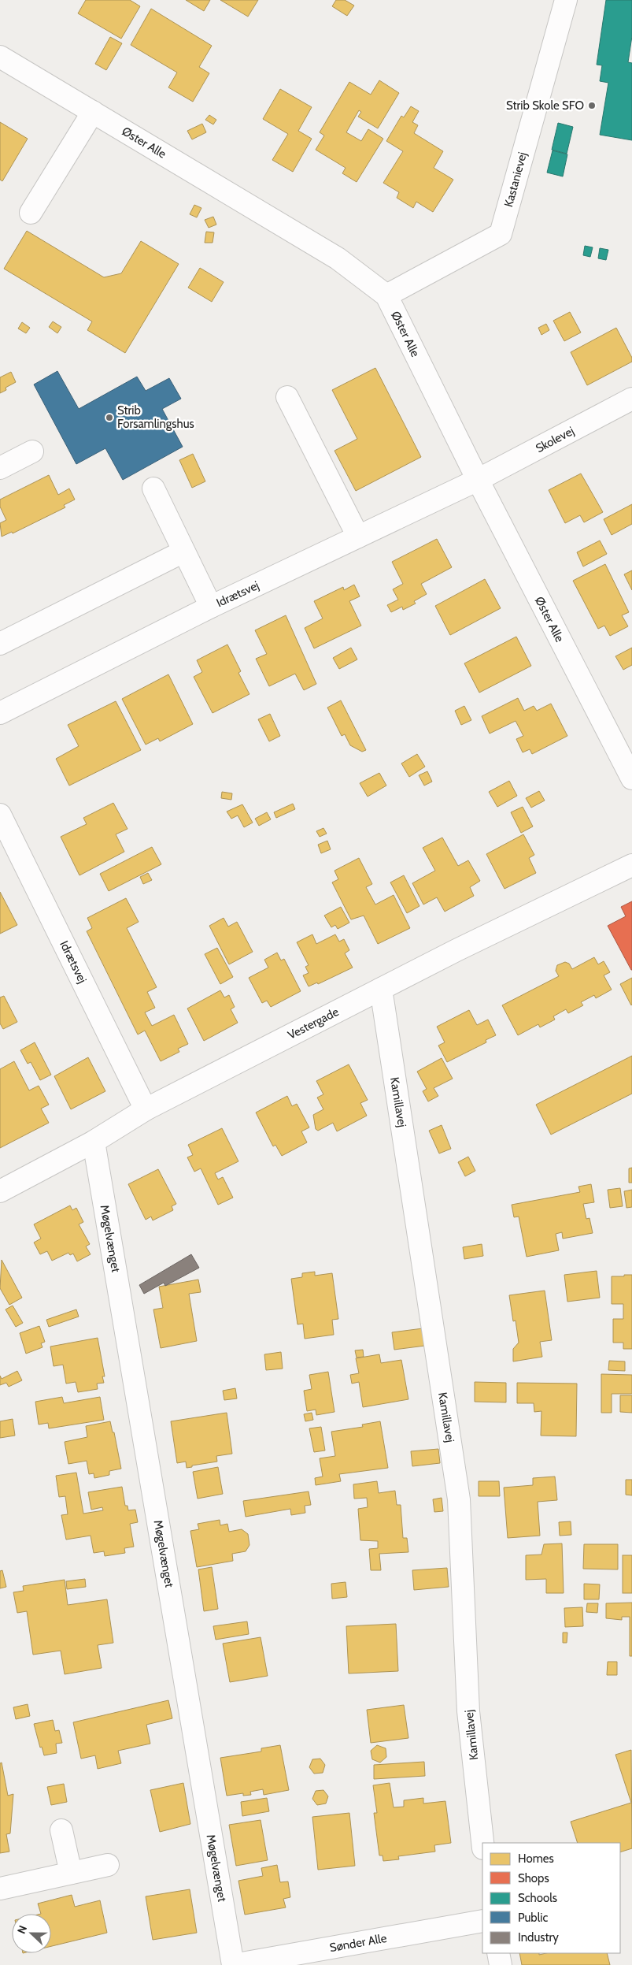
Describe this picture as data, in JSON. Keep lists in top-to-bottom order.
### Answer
{
  "streets": {
    "street": [
      "Øster Alle",
      "Kastanievej",
      "Skolevej",
      "Idrætsvej",
      "Vestergade",
      "Kamillavej",
      "Møgelvænget",
      "Sønder Alle"
    ]
  },
  "crossings": [
    ["Øster Alle", "Kastanievej"],
    ["Øster Alle", "Skolevej"],
    ["Øster Alle", "Idrætsvej"],
    ["Skolevej", "Idrætsvej"],
    ["Idrætsvej", "Vestergade"],
    ["Vestergade", "Kamillavej"],
    ["Vestergade", "Møgelvænget"],
    ["Møgelvænget", "Sønder Alle"]
  ],
  "places": ["Strib Skole SFO", "Strib Forsamlingshus"],
  "legend": [
    "Homes",
    "Shops",
    "Schools",
    "Public",
    "Industry"
  ],
  "north": "left"
}
